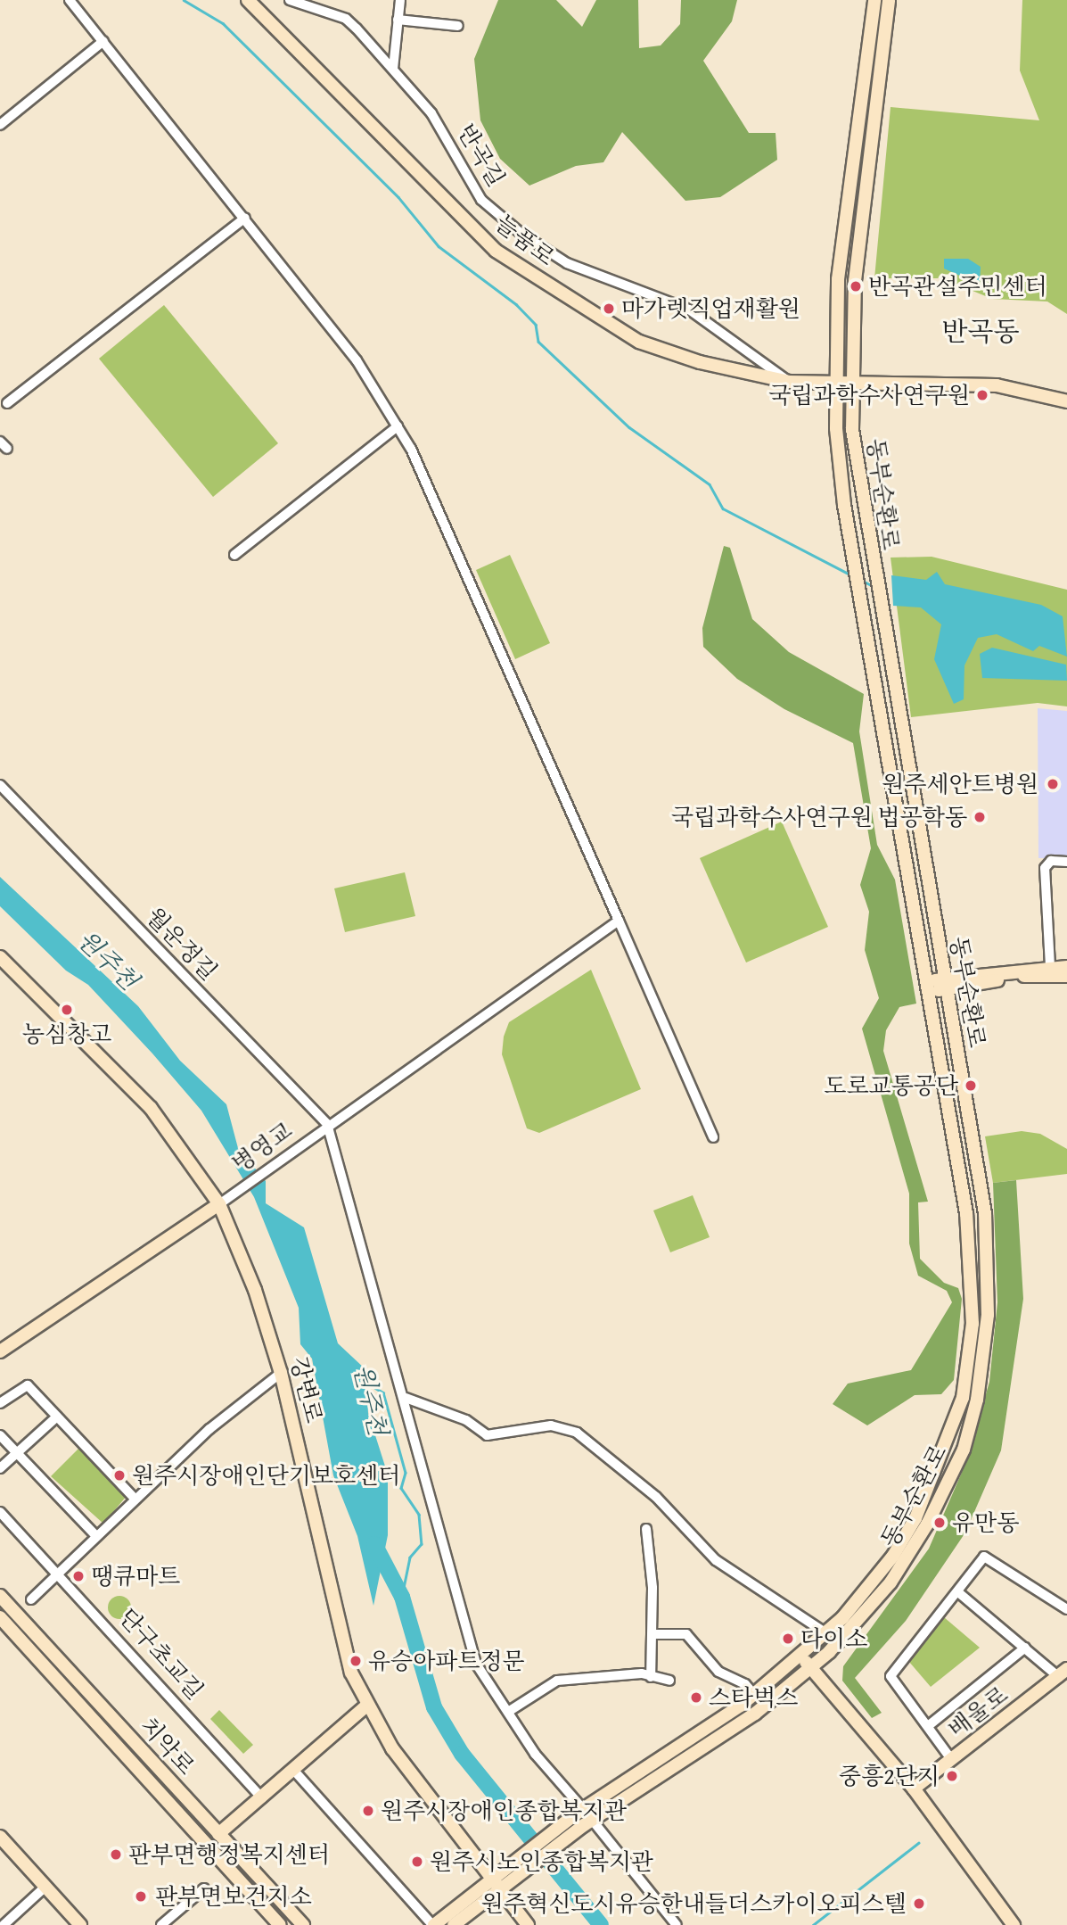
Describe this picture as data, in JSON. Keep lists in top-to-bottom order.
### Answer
{
  "streets": {
    "street": [
      "반곡길",
      "늘품로",
      "동부순환로",
      "월운정길",
      "병영교",
      "강변로",
      "단구초교길",
      "배울로",
      "치악로"
    ]
  },
  "crossings": [
    ["반곡길", "늘품로"],
    ["늘품로", "동부순환로"],
    ["동부순환로", "강변로"],
    ["월운정길", "병영교"],
    ["병영교", "강변로"]
  ],
  "districts": ["반곡동"],
  "water": ["원주천"],
  "places": [
    "반곡관설주민센터",
    "마가렛직업재활원",
    "국립과학수사연구원",
    "원주세안트병원",
    "국립과학수사연구원 법공학동",
    "농심창고",
    "도로교통공단",
    "원주시장애인단기보호센터",
    "유만동",
    "땡큐마트",
    "다이소",
    "유승아파트정문",
    "스타벅스",
    "중흥2단지",
    "원주시장애인종합복지관",
    "판부면행정복지센터",
    "원주시노인종합복지관",
    "판부면보건지소",
    "원주혁신도시유승한내들더스카이오피스텔"
  ]
}
